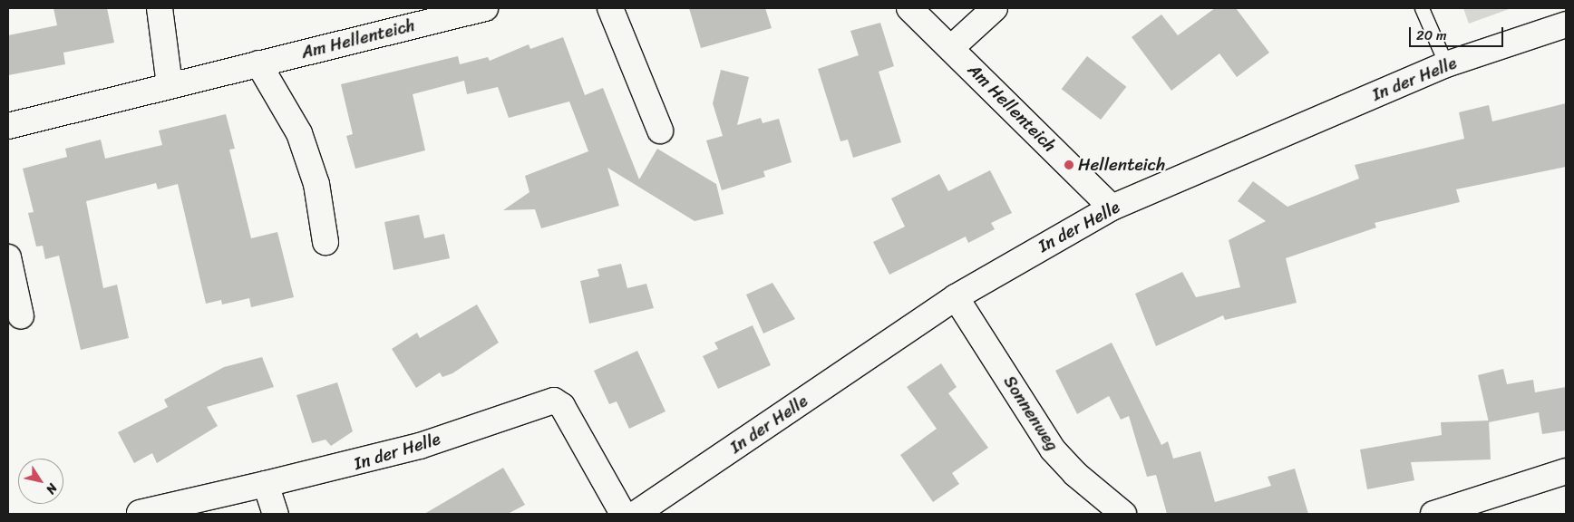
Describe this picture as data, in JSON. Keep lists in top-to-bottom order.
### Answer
{
  "streets": {
    "street": ["Am Hellenteich", "In der Helle", "Sonnenweg"]
  },
  "crossings": [
    ["Am Hellenteich", "In der Helle"],
    ["In der Helle", "Sonnenweg"]
  ],
  "places": ["Hellenteich"],
  "scale_bar": "20 m",
  "north": "bottom right"
}
